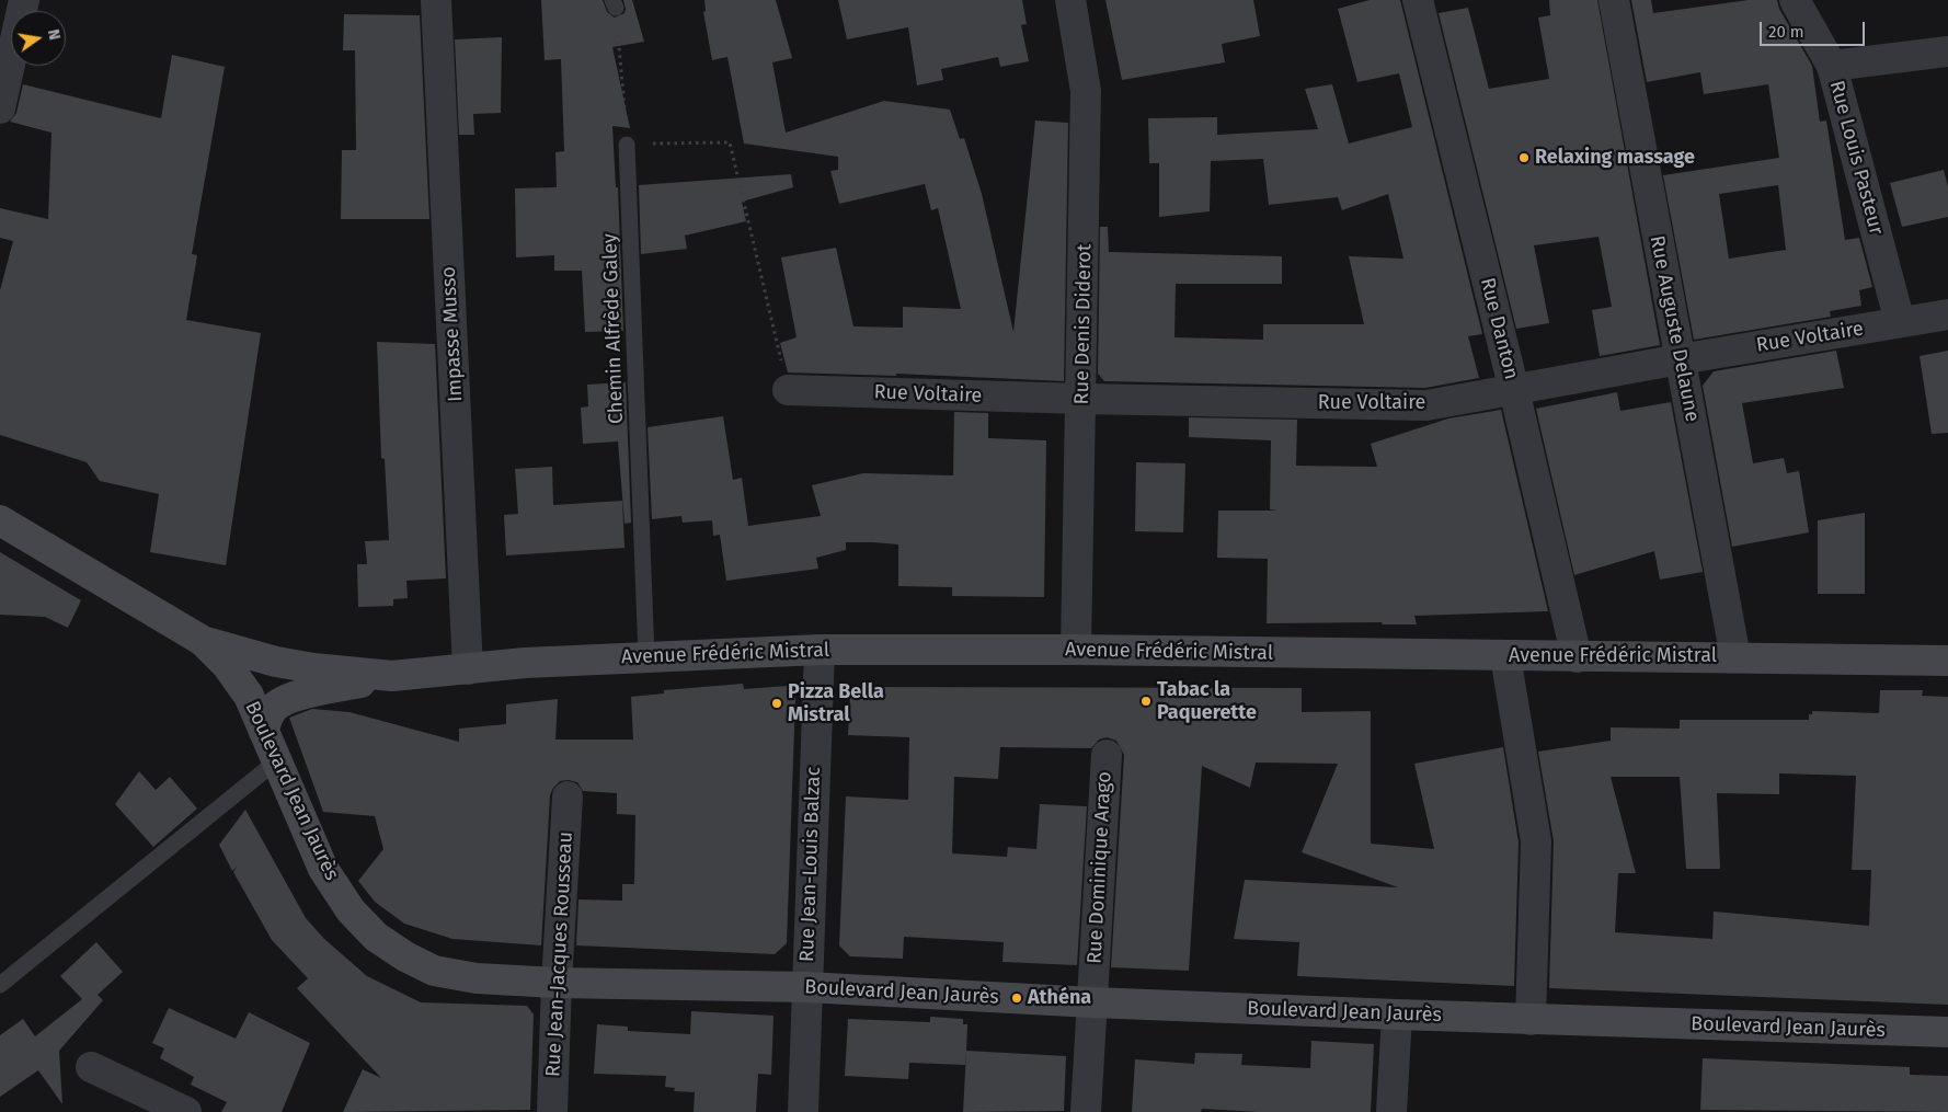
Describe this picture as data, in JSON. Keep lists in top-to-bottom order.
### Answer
{
  "streets": {
    "main road": ["Avenue Frédéric Mistral", "Boulevard Jean Jaurès"],
    "street": [
      "Rue Louis Pasteur",
      "Rue Denis Diderot",
      "Rue Danton",
      "Rue Auguste Delaune",
      "Impasse Musso",
      "Rue Voltaire",
      "Rue Jean-Louis Balzac",
      "Rue Dominique Arago",
      "Rue Jean-Jacques Rousseau"
    ],
    "lane": ["Chemin Alfrède Galey"]
  },
  "crossings": [
    ["Rue Louis Pasteur", "Rue Voltaire"],
    ["Rue Denis Diderot", "Rue Voltaire"],
    ["Rue Denis Diderot", "Avenue Frédéric Mistral"],
    ["Chemin Alfrède Galey", "Avenue Frédéric Mistral"],
    ["Rue Danton", "Rue Voltaire"],
    ["Rue Danton", "Avenue Frédéric Mistral"],
    ["Rue Auguste Delaune", "Rue Voltaire"],
    ["Rue Auguste Delaune", "Avenue Frédéric Mistral"],
    ["Impasse Musso", "Avenue Frédéric Mistral"],
    ["Avenue Frédéric Mistral", "Boulevard Jean Jaurès"],
    ["Avenue Frédéric Mistral", "Rue Jean-Louis Balzac"],
    ["Boulevard Jean Jaurès", "Rue Jean-Louis Balzac"],
    ["Boulevard Jean Jaurès", "Rue Dominique Arago"],
    ["Boulevard Jean Jaurès", "Rue Jean-Jacques Rousseau"]
  ],
  "places": [
    "Relaxing massage",
    "Tabac la Paquerette",
    "Pizza Bella Mistral",
    "Athéna"
  ],
  "scale_bar": "20 m",
  "north": "right"
}
